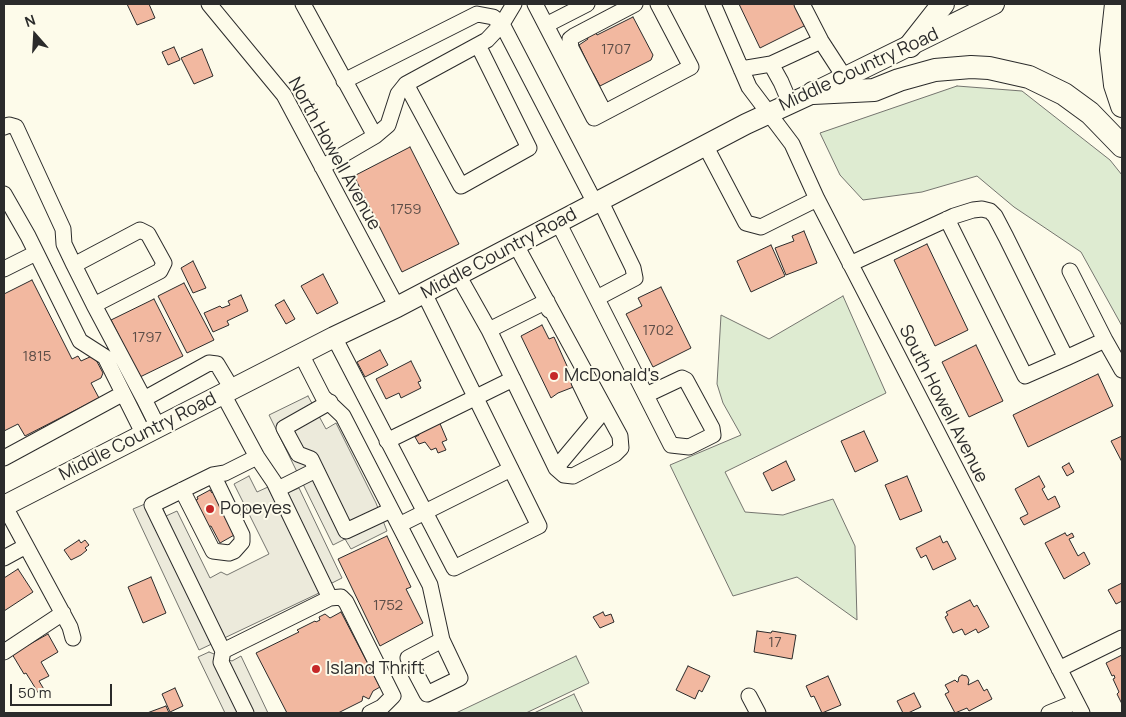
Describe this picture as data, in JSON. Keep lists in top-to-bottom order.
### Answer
{
  "streets": {
    "main road": ["Middle Country Road"],
    "street": ["North Howell Avenue", "South Howell Avenue"]
  },
  "crossings": [
    ["Middle Country Road", "North Howell Avenue"],
    ["Middle Country Road", "South Howell Avenue"]
  ],
  "places": ["McDonald's", "Popeyes", "Island Thrift"],
  "house_numbers": [
    "1707",
    "1759",
    "1702",
    "1797",
    "1815",
    "1752",
    "17"
  ],
  "scale_bar": "50 m",
  "north": "top"
}
